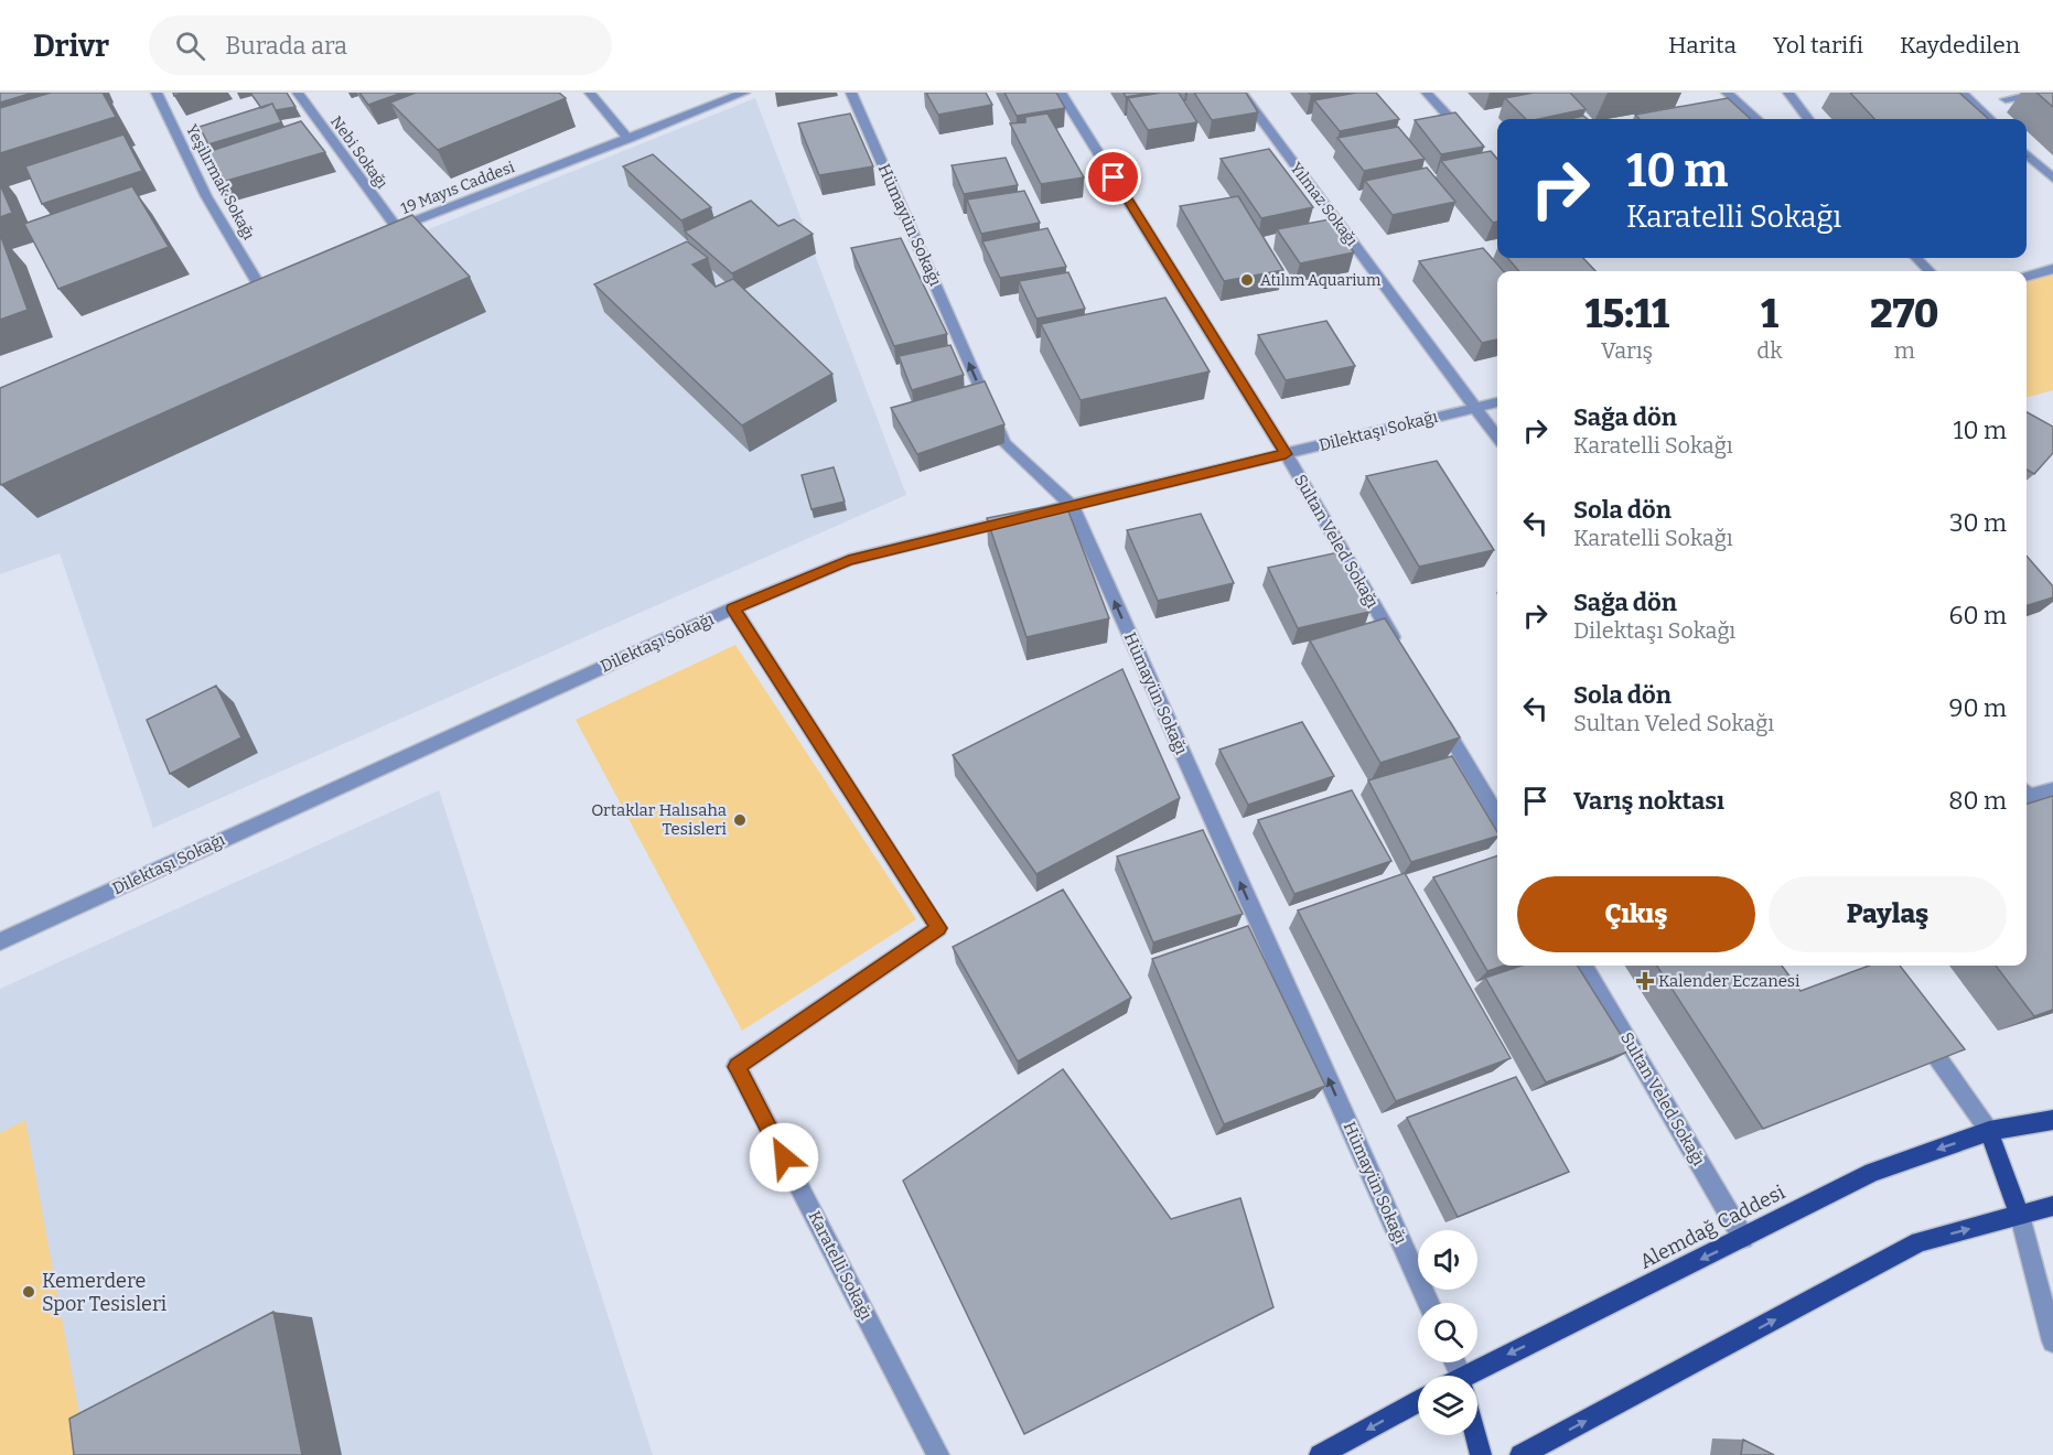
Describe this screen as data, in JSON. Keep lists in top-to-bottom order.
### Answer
{
  "streets": {
    "main road": ["Alemdağ Caddesi"],
    "street": [
      "Nebi Sokağı",
      "Yeşilırmak Sokağı",
      "19 Mayıs Caddesi",
      "Yılmaz Sokağı",
      "Hümayün Sokağı",
      "Dilektaşı Sokağı",
      "Sultan Veled Sokağı",
      "Karatelli Sokağı"
    ]
  },
  "crossings": [
    ["Nebi Sokağı", "19 Mayıs Caddesi"],
    ["Yılmaz Sokağı", "Dilektaşı Sokağı"],
    ["Hümayün Sokağı", "Dilektaşı Sokağı"],
    ["Dilektaşı Sokağı", "Sultan Veled Sokağı"],
    ["Dilektaşı Sokağı", "Karatelli Sokağı"],
    ["Sultan Veled Sokağı", "Alemdağ Caddesi"]
  ],
  "one_way": ["Hümayün Sokağı"],
  "places": {
    "other": ["Atılım Aquarium", "Ortaklar Halısaha Tesisleri", "Kemerdere Spor Tesisleri"],
    "health": ["Kalender Eczanesi"]
  },
  "page": {
    "header": "Drivr",
    "search": "Burada ara",
    "nav": ["Harita", "Yol tarifi", "Kaydedilen"],
    "turn": ["10 m", "Karatelli Sokağı"],
    "eta": [
      "15:11",
      "Varış",
      "1",
      "dk",
      "270",
      "m"
    ],
    "list": [
      {
        "name": "Sağa dön",
        "note": "Karatelli Sokağı",
        "value": "10 m"
      },
      {
        "name": "Sola dön",
        "note": "Karatelli Sokağı",
        "value": "30 m"
      },
      {
        "name": "Sağa dön",
        "note": "Dilektaşı Sokağı",
        "value": "60 m"
      },
      {
        "name": "Sola dön",
        "note": "Sultan Veled Sokağı",
        "value": "90 m"
      },
      {
        "name": "Varış noktası",
        "value": "80 m"
      }
    ],
    "buttons": ["Çıkış", "Paylaş"]
  }
}
